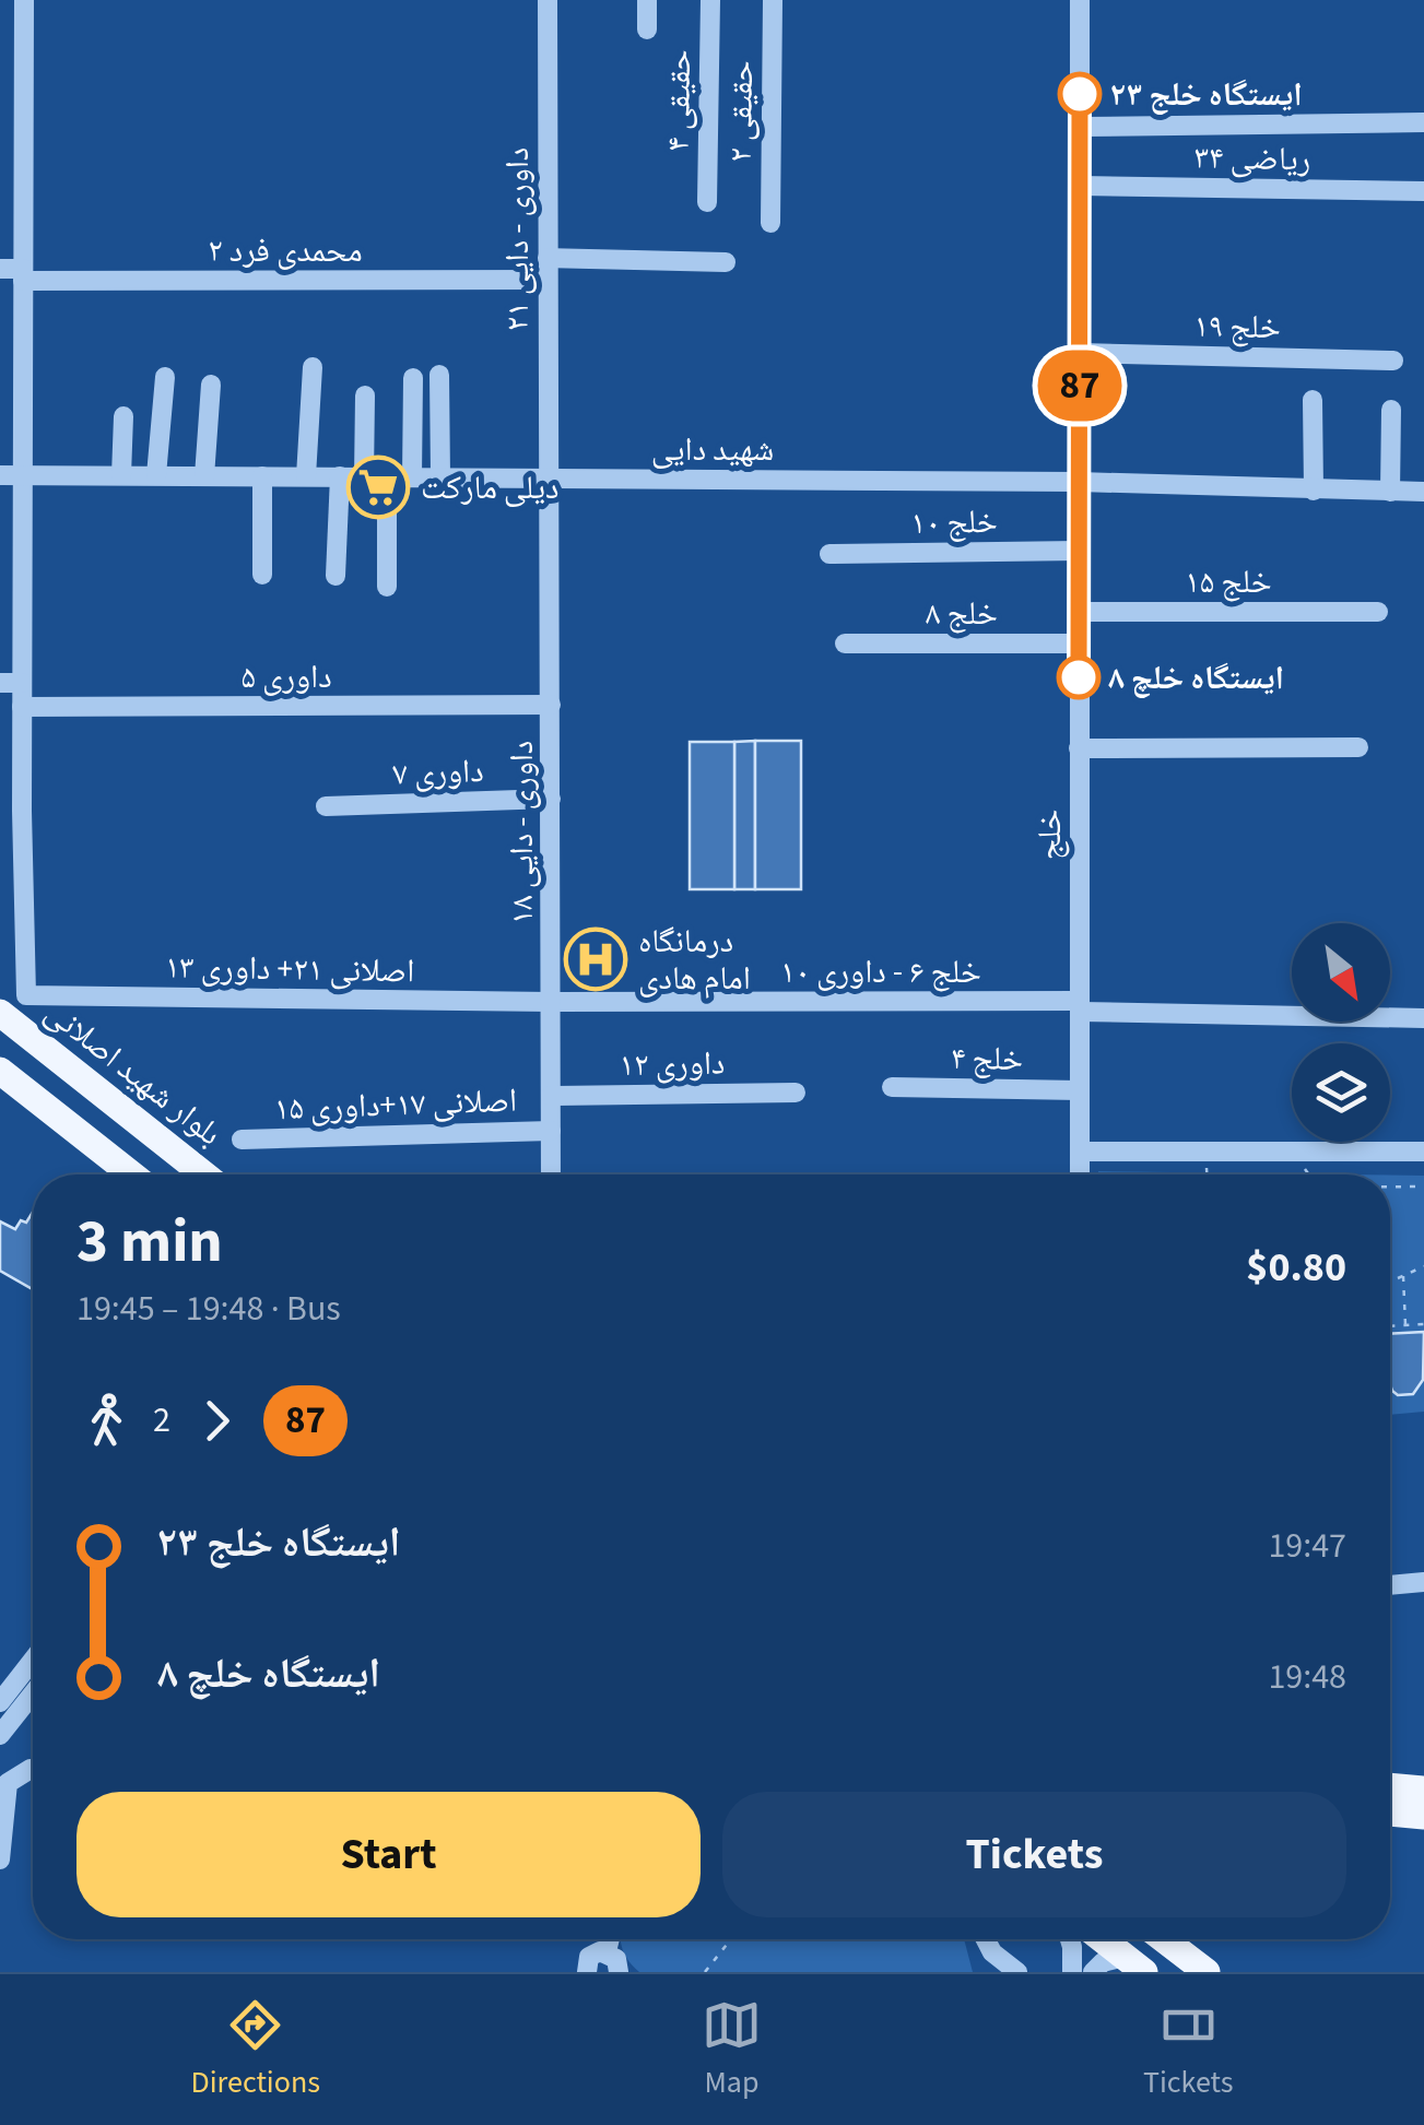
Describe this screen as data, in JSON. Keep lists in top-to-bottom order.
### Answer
{
  "streets": {
    "main road": ["بلوار شهید اصلانی"],
    "street": [
      "حقیقی ۴",
      "حقیقی ۲",
      "ریاضی ۳۴",
      "داوری - دایی ۲۱",
      "محمدی فرد ۲",
      "خلج ۱۹",
      "شهید دایی",
      "خلج ۱۰",
      "خلج ۱۵",
      "خلج ۸",
      "داوری ۵",
      "داوری ۷",
      "داوری - دایی ۱۸",
      "خلج",
      "اصلانی ۲۱+ داوری ۱۳",
      "خلج ۶ - داوری ۱۰",
      "خلج ۴",
      "داوری ۱۲",
      "اصلانی ۱۷+داوری ۱۵"
    ]
  },
  "crossings": [
    ["ریاضی ۳۴", "خلج"],
    ["داوری - دایی ۲۱", "محمدی فرد ۲"],
    ["داوری - دایی ۲۱", "شهید دایی"],
    ["داوری - دایی ۲۱", "داوری - دایی ۱۸"],
    ["خلج ۱۹", "خلج"],
    ["شهید دایی", "داوری - دایی ۱۸"],
    ["شهید دایی", "خلج"],
    ["خلج ۱۰", "خلج"],
    ["خلج ۱۵", "خلج"],
    ["خلج ۸", "خلج"],
    ["داوری ۵", "داوری - دایی ۱۸"],
    ["داوری ۵", "اصلانی ۲۱+ داوری ۱۳"],
    ["داوری ۷", "داوری - دایی ۱۸"],
    ["داوری - دایی ۱۸", "اصلانی ۲۱+ داوری ۱۳"],
    ["داوری - دایی ۱۸", "خلج ۶ - داوری ۱۰"],
    ["داوری - دایی ۱۸", "داوری ۱۲"],
    ["داوری - دایی ۱۸", "اصلانی ۱۷+داوری ۱۵"],
    ["خلج", "خلج ۶ - داوری ۱۰"],
    ["خلج", "خلج ۴"],
    ["اصلانی ۲۱+ داوری ۱۳", "خلج ۶ - داوری ۱۰"]
  ],
  "places": {
    "other": ["ایستگاه خلج ۲۳", "ایستگاه خلچ ۸"],
    "supermarket": ["دیلی مارکت"],
    "hospital": ["درمانگاه امام هادی"]
  },
  "lines": ["bus line 87"],
  "north": "bottom right",
  "page": {
    "on_map": "87",
    "heading": ["3 min", "19:45 – 19:48 · Bus", "$0.80"],
    "legs": ["2", "87"],
    "list": [
      {
        "name": "ایستگاه خلج ۲۳",
        "value": "19:47"
      },
      {
        "name": "ایستگاه خلچ ۸",
        "value": "19:48"
      }
    ],
    "buttons": ["Start", "Tickets"],
    "tabs": ["Directions", "Map", "Tickets"]
  }
}
